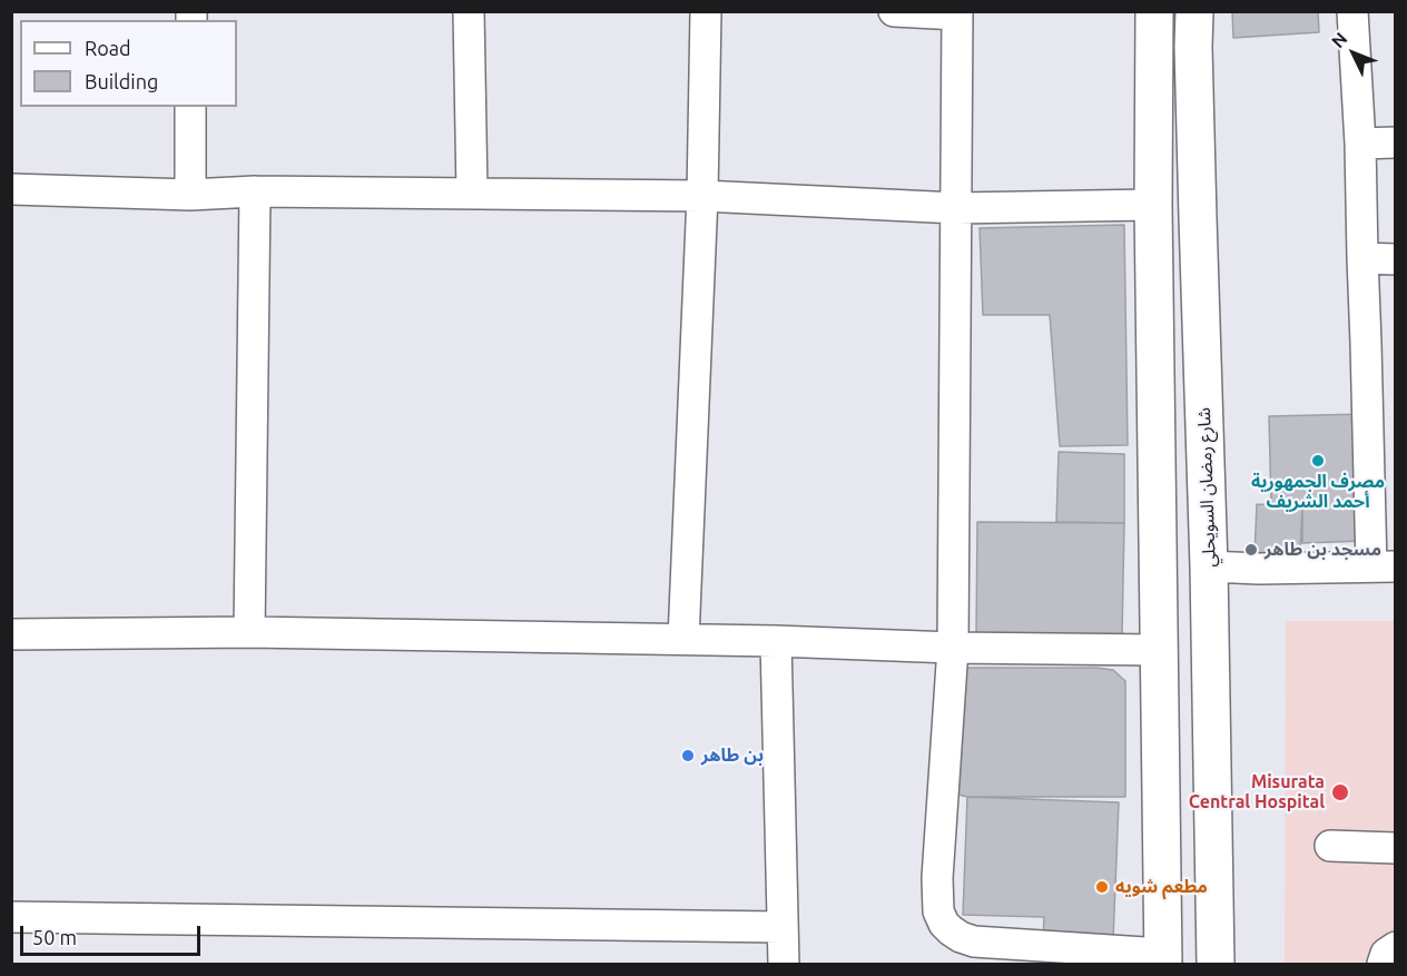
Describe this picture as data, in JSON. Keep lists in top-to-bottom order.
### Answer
{
  "streets": {
    "main road": ["شارع رمضان السويحلي"]
  },
  "places": [
    "مصرف الجمهورية أحمد الشريف",
    "مسجد بن طاهر",
    "بن طاهر",
    "Misurata Central Hospital",
    "مطعم شويه"
  ],
  "legend": ["Road", "Building"],
  "scale_bar": "50 m",
  "north": "top left"
}
